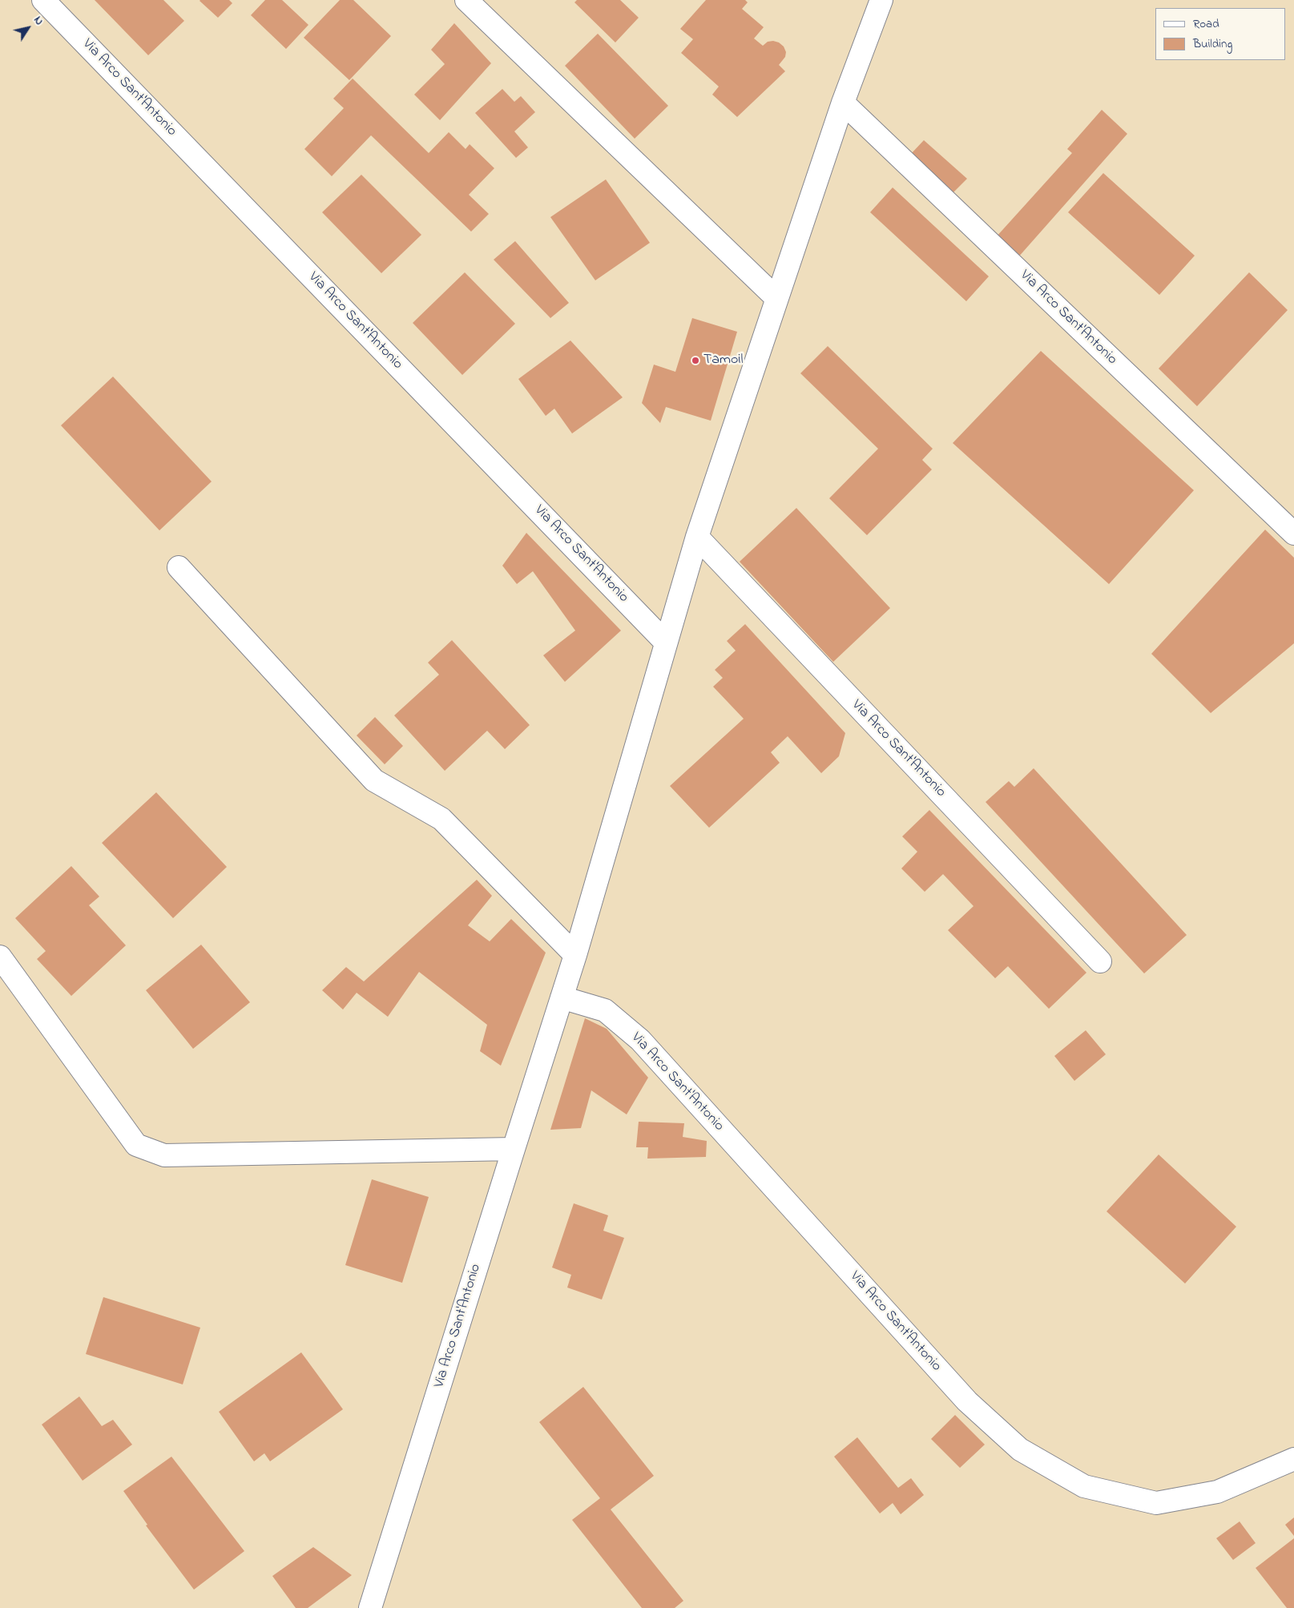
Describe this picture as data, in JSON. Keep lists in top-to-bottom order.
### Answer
{
  "streets": {
    "street": ["Via Arco Sant'Antonio"]
  },
  "places": ["Tamoil"],
  "legend": ["Road", "Building"],
  "north": "top right"
}
